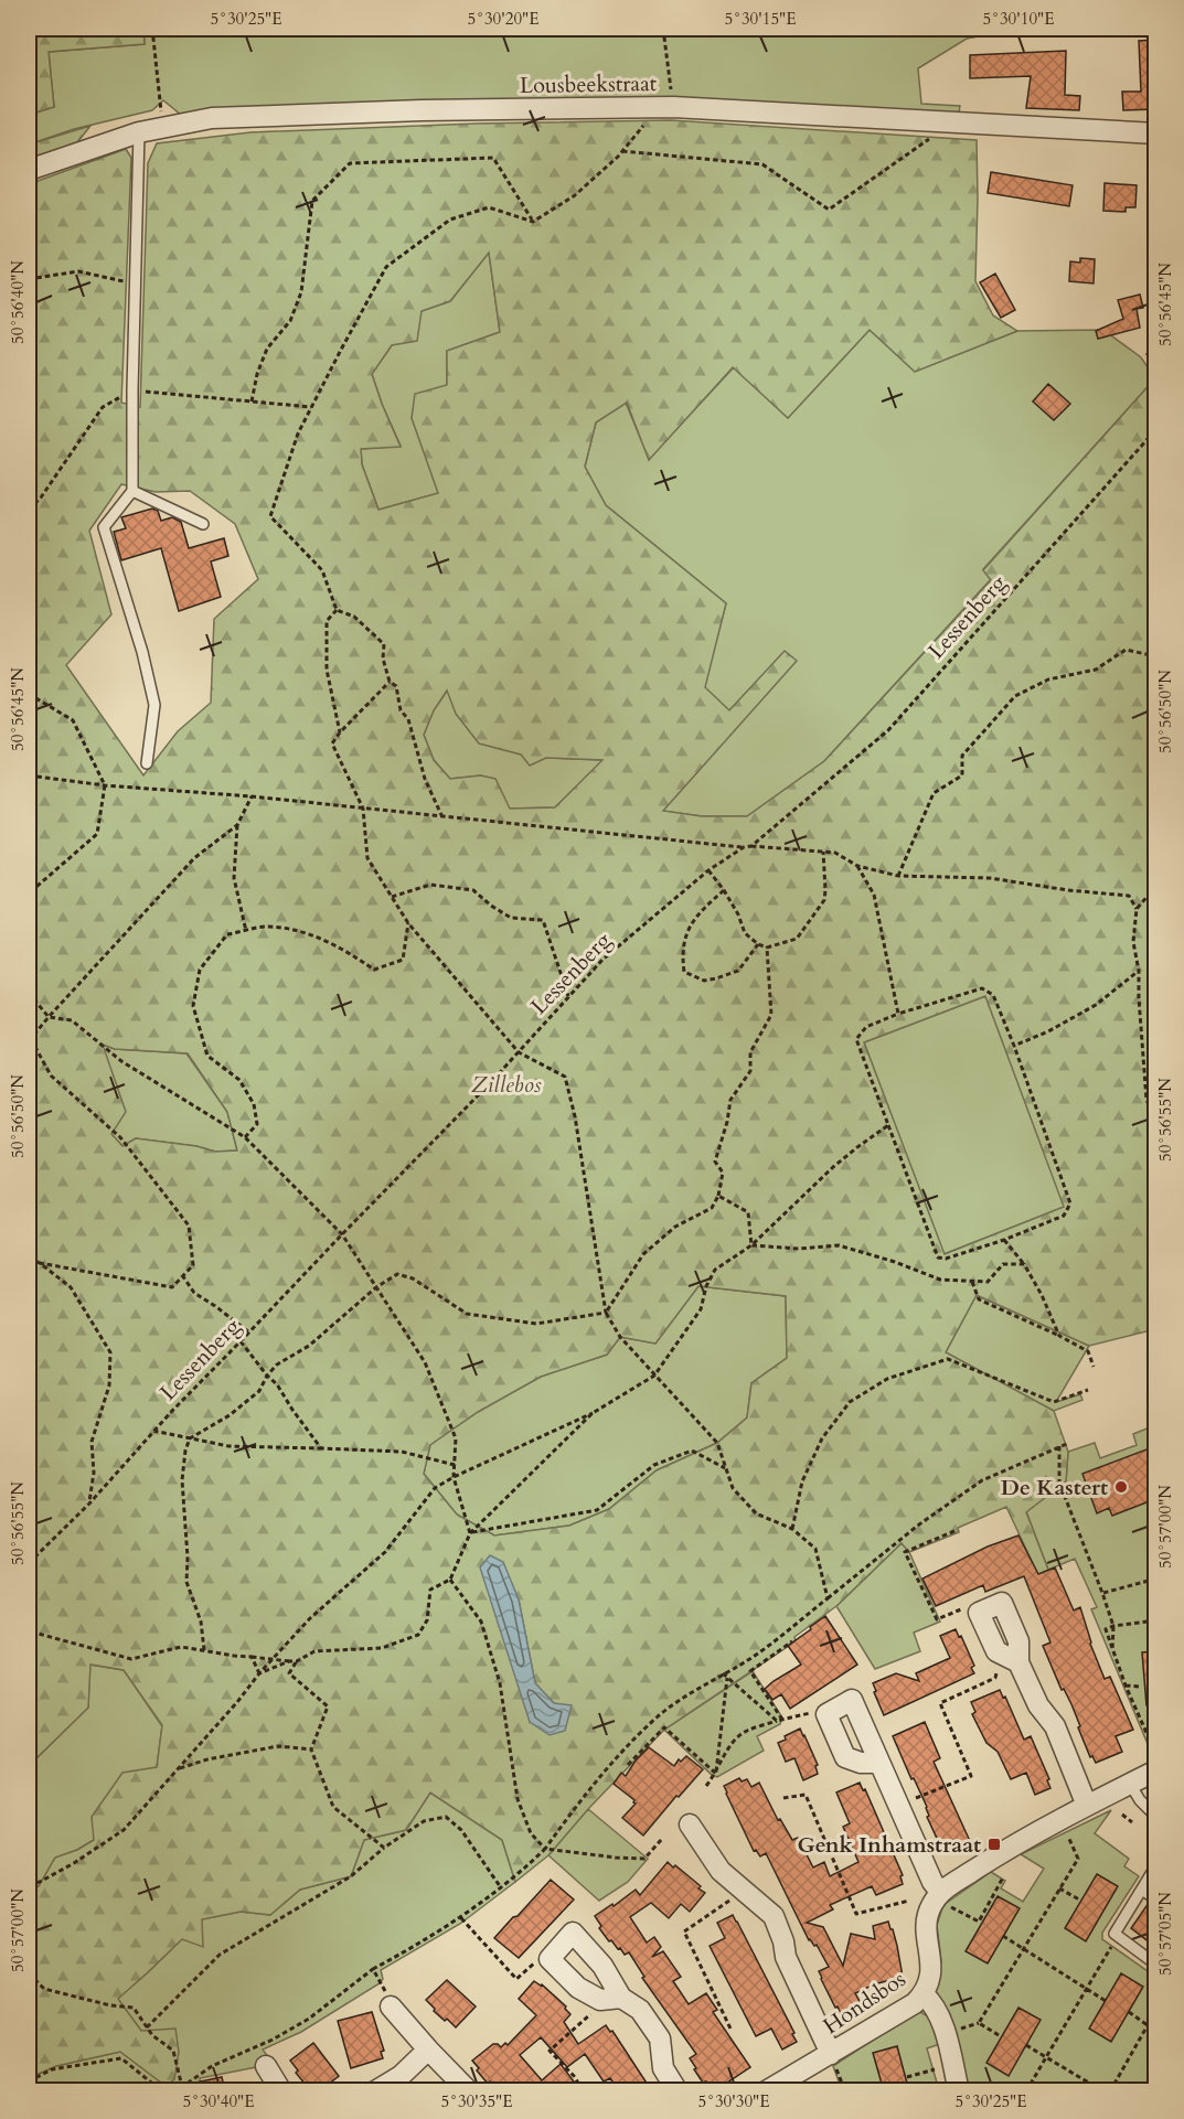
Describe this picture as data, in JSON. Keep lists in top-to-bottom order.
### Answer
{
  "streets": {
    "street": ["Lousbeekstraat", "Hondsbos"],
    "path": ["Lessenberg"]
  },
  "parks": ["Zillebos"],
  "places": {
    "other": ["De Kastert"],
    "transit": ["Genk Inhamstraat"]
  },
  "coordinates": [
    "5°30'25\"E",
    "5°30'20\"E",
    "5°30'15\"E",
    "5°30'10\"E",
    "50°56'40\"N",
    "50°56'45\"N",
    "50°56'50\"N",
    "50°56'55\"N",
    "50°57'00\"N",
    "50°57'05\"N",
    "5°30'40\"E",
    "5°30'35\"E",
    "5°30'30\"E"
  ]
}
